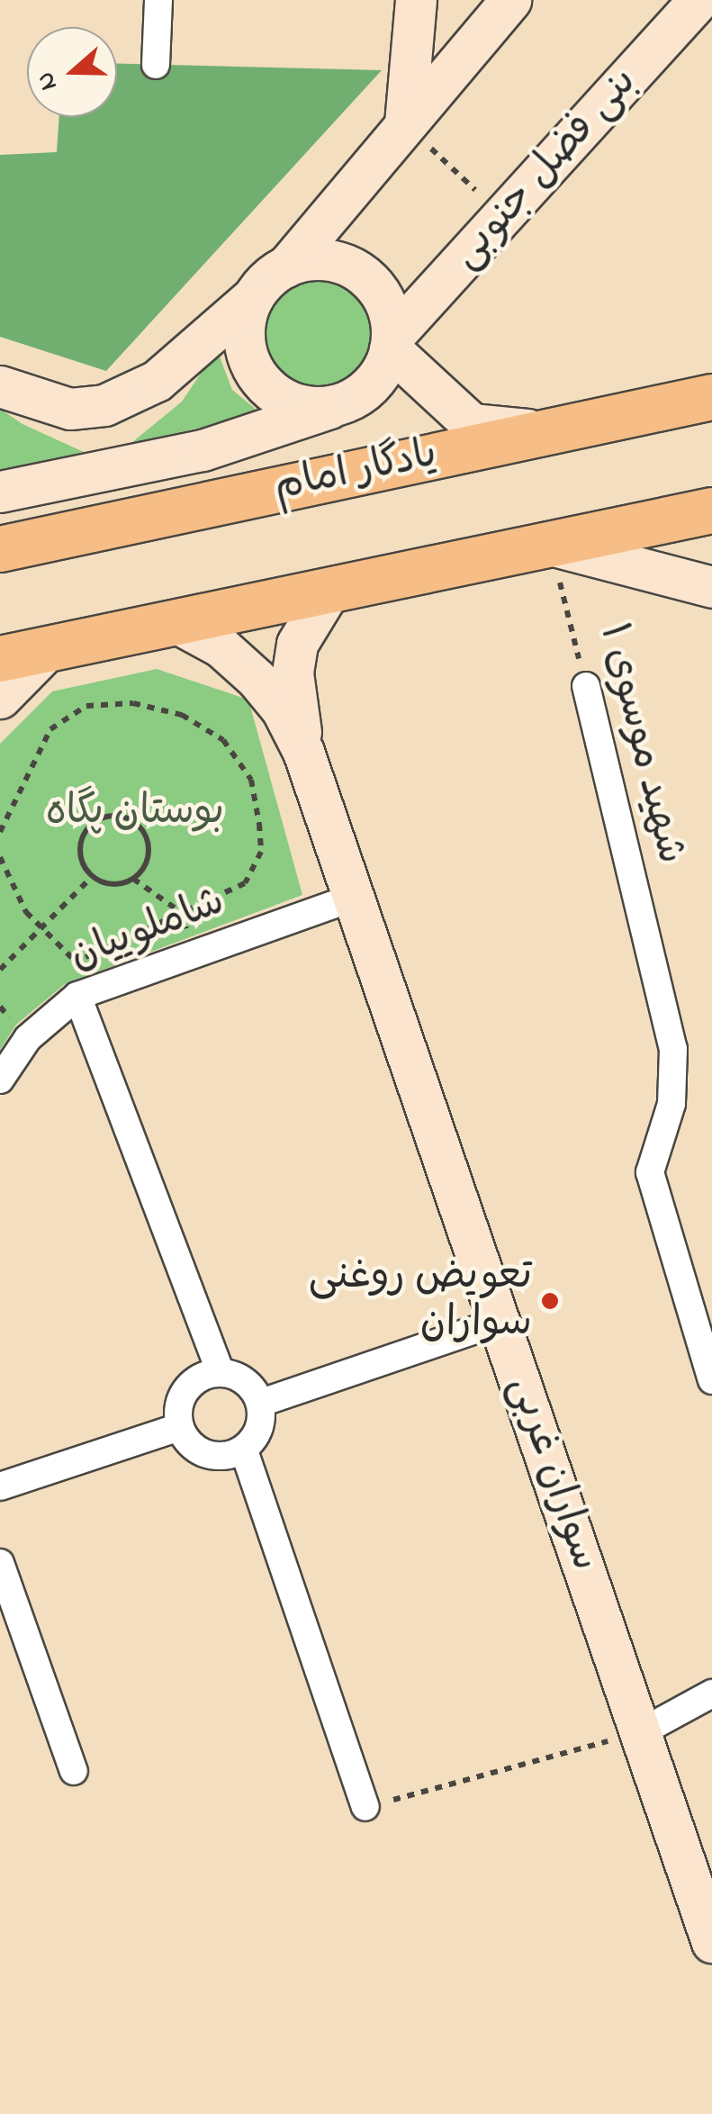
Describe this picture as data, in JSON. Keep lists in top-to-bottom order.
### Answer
{
  "streets": {
    "main road": ["بنی فضل جنوبی", "یادگار امام", "سواران غربی"],
    "street": ["شهید موسوی ۱", "شاملوییان"]
  },
  "crossings": [
    ["شاملوییان", "سواران غربی"]
  ],
  "parks": ["بوستان پگاه"],
  "places": ["تعویض روغنی سواران"],
  "north": "left"
}
